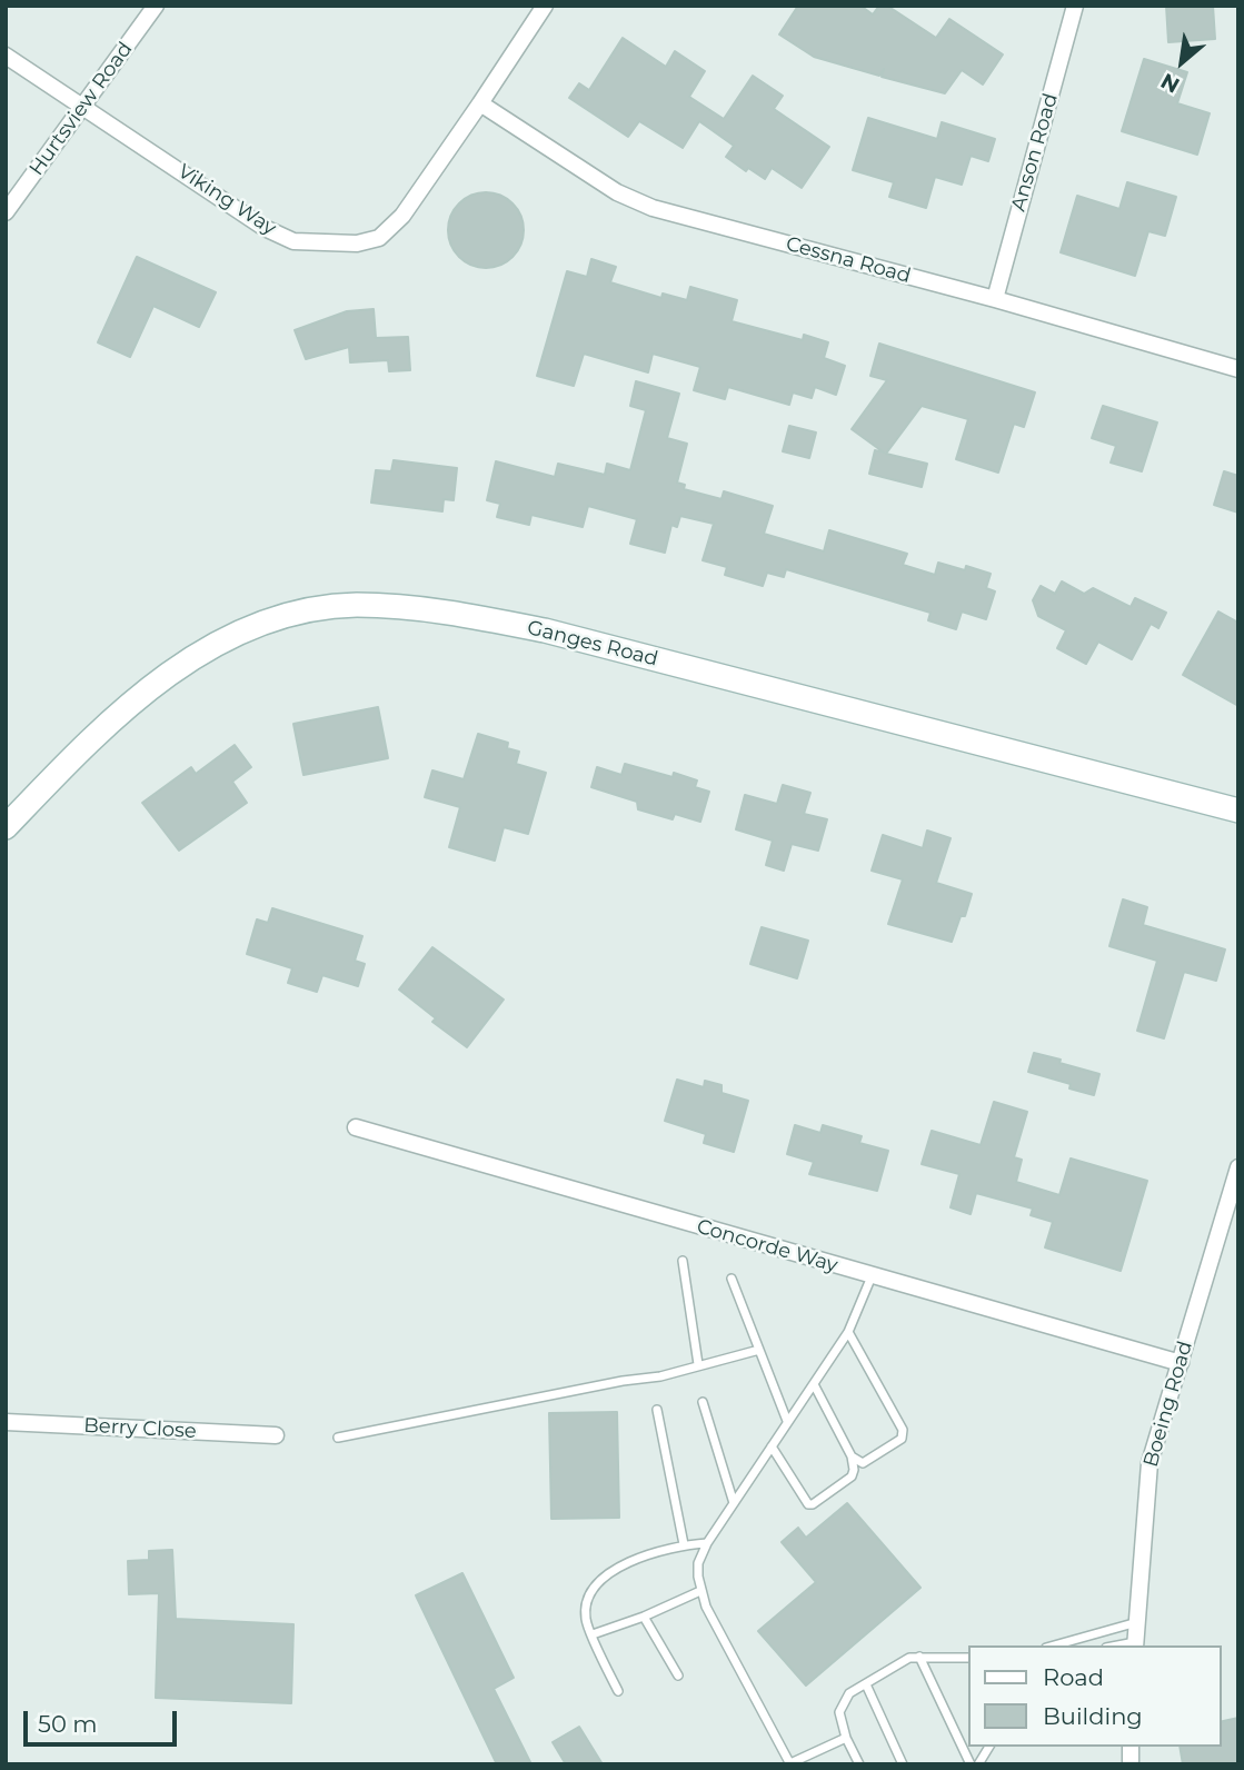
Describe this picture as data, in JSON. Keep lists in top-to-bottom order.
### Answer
{
  "streets": {
    "street": [
      "Hurtsview Road",
      "Anson Road",
      "Viking Way",
      "Cessna Road",
      "Ganges Road",
      "Concorde Way",
      "Boeing Road",
      "Berry Close"
    ]
  },
  "crossings": [
    ["Hurtsview Road", "Viking Way"],
    ["Anson Road", "Cessna Road"],
    ["Viking Way", "Cessna Road"],
    ["Concorde Way", "Boeing Road"]
  ],
  "legend": ["Road", "Building"],
  "scale_bar": "50 m",
  "north": "bottom left"
}
